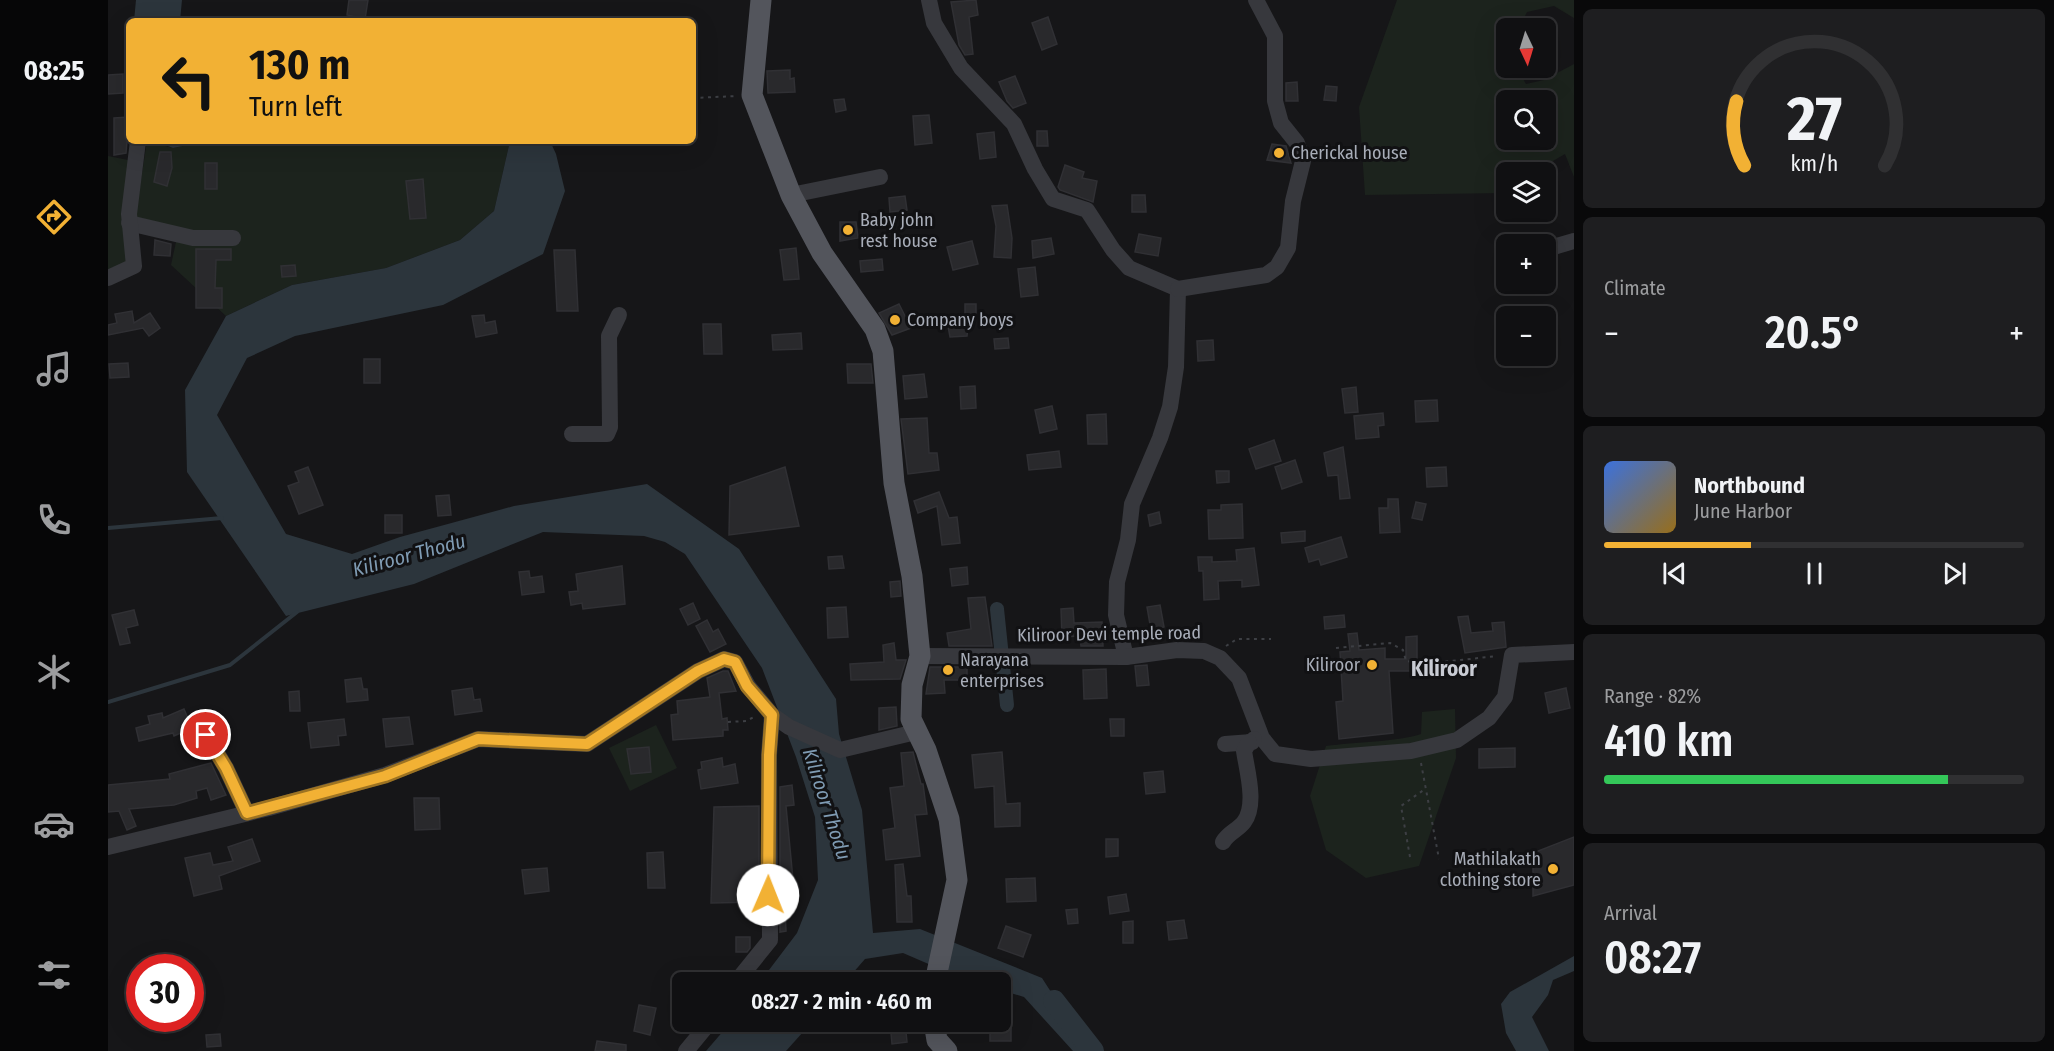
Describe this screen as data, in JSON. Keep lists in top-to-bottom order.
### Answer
{
  "streets": {
    "street": ["Kiliroor Devi temple road"]
  },
  "districts": ["Kiliroor"],
  "water": ["Kiliroor Thodu"],
  "places": [
    "Cherickal house",
    "Baby john rest house",
    "Company boys",
    "Kiliroor",
    "Narayana enterprises",
    "Mathilakath clothing store"
  ],
  "north": "bottom",
  "page": {
    "tabs": "08:25",
    "map_buttons": ["+", "−"],
    "turn": ["130 m", "Turn left"],
    "tile": [
      "Climate",
      ["Range · 82%", "410 km"],
      ["Arrival", "08:27"]
    ],
    "heat": ["−", "20.5°", "+"],
    "song": ["Northbound", "June Harbor"],
    "limit": "30",
    "trip": "08:27 · 2 min · 460 m",
    "gauge": ["27", "km/h"]
  }
}
